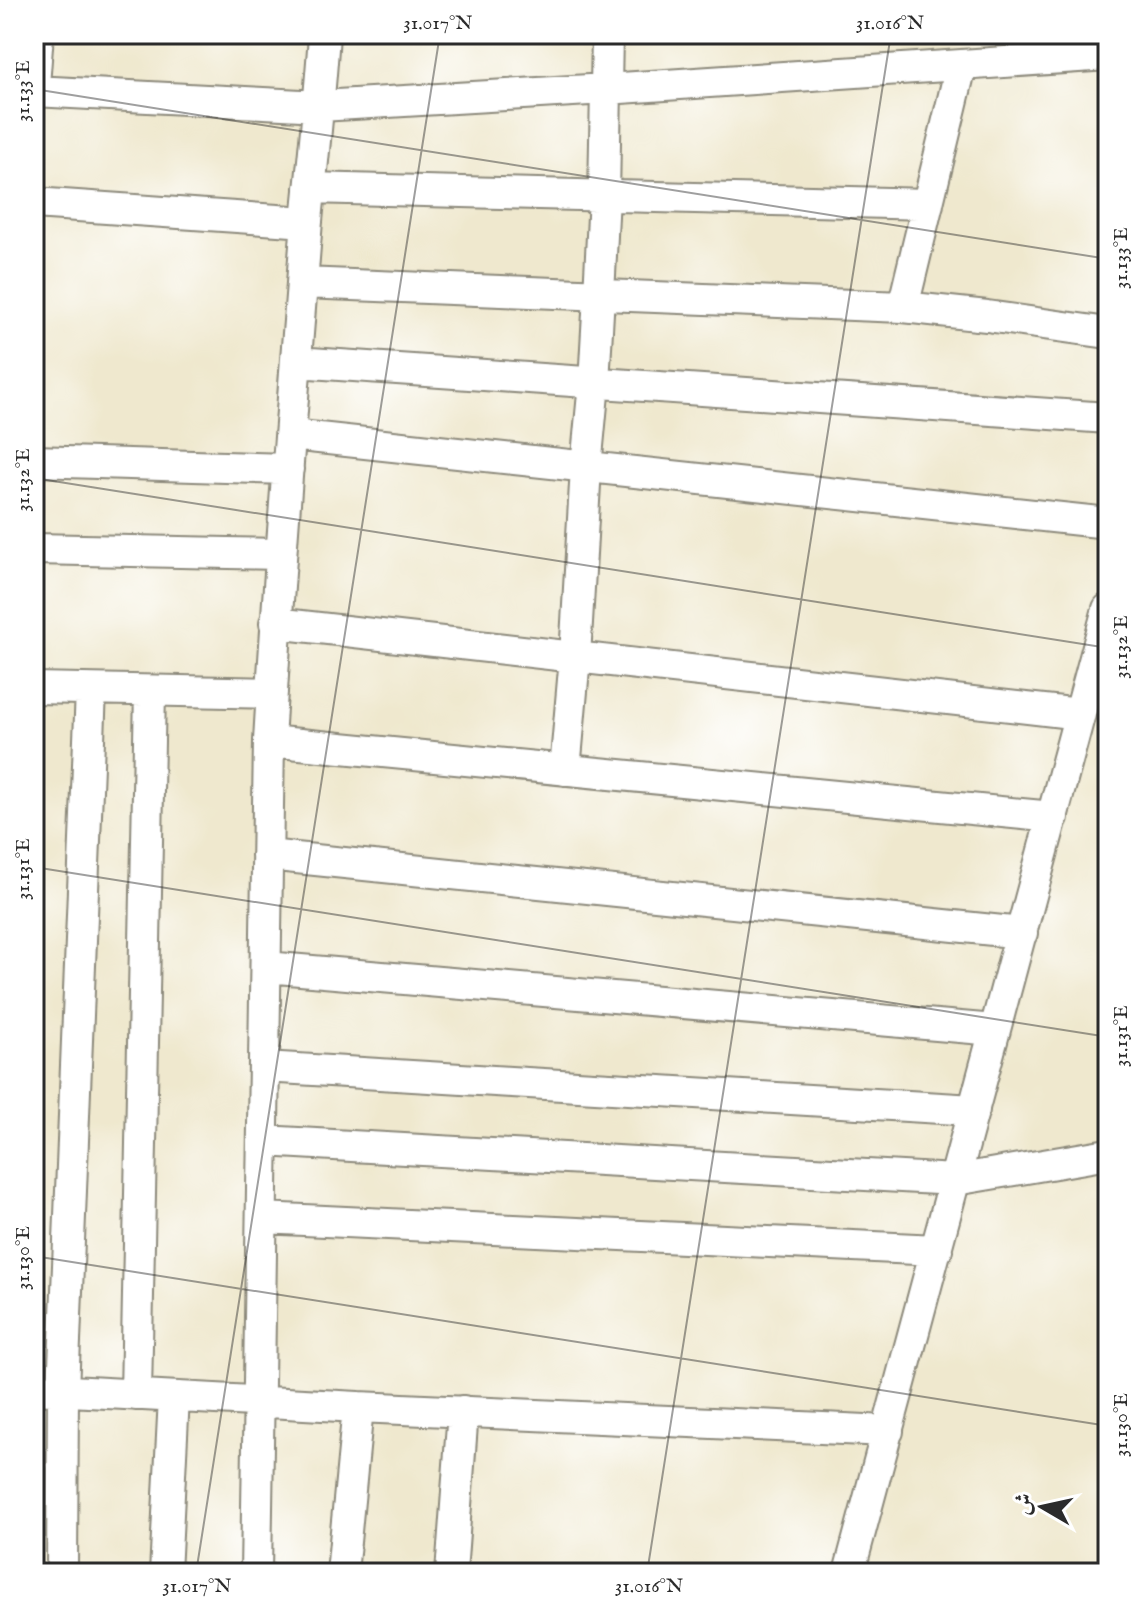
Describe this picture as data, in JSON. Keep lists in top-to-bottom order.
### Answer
{
  "north": "left",
  "coordinates": [
    "31.017°N",
    "31.016°N",
    "31.133°E",
    "31.132°E",
    "31.131°E",
    "31.130°E"
  ]
}
